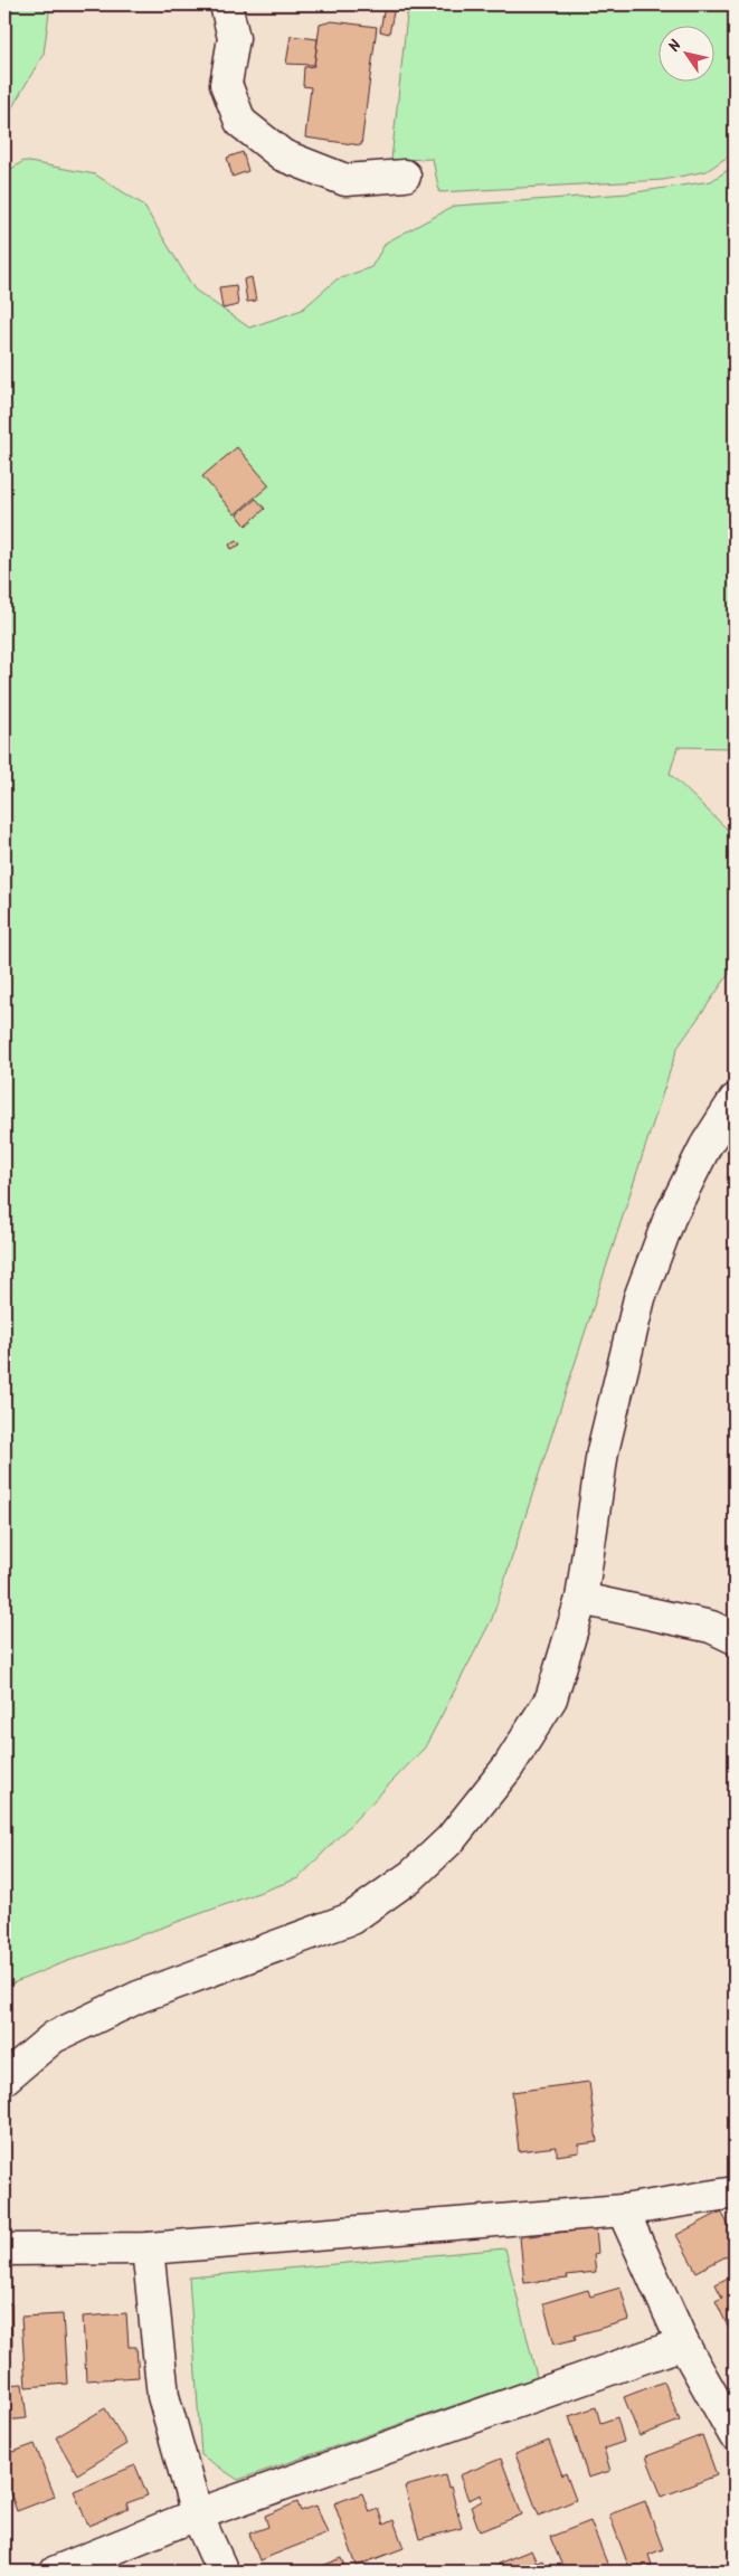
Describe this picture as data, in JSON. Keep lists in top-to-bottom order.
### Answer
{
  "north": "top left"
}
